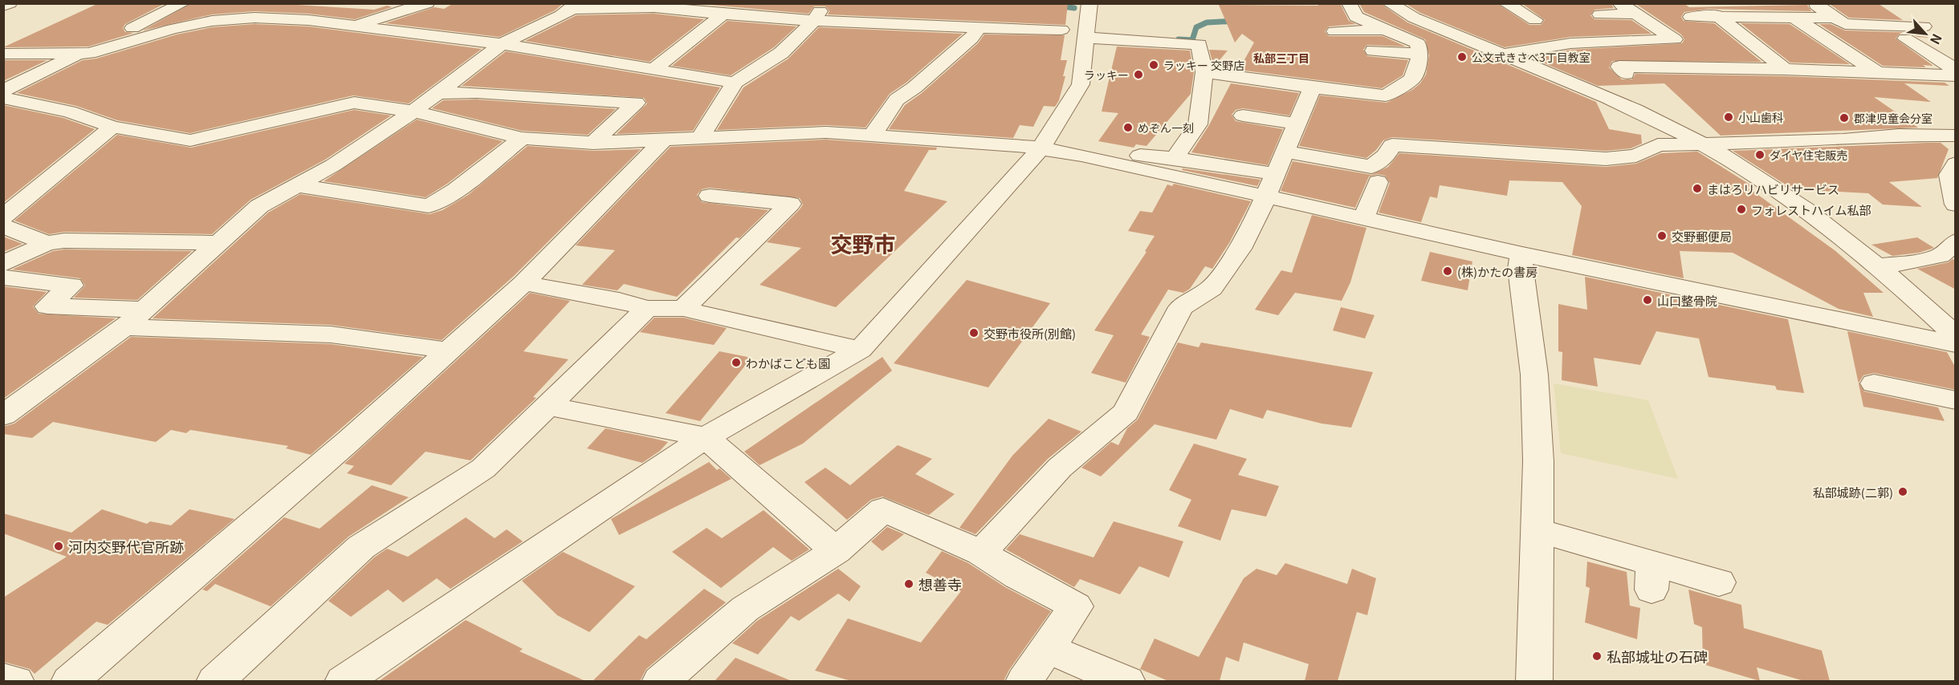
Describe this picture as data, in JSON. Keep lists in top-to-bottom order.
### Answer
{
  "districts": ["私部三丁目", "交野市"],
  "places": [
    "公文式きさべ3丁目教室",
    "ラッキー 交野店",
    "ラッキー",
    "小山歯科",
    "郡津児童会分室",
    "めぞん一刻",
    "ダイヤ住宅販売",
    "まはろリハビリサービス",
    "フォレストハイム私部",
    "交野郵便局",
    "(株)かたの書房",
    "山口整骨院",
    "交野市役所(別館)",
    "わかばこども園",
    "私部城跡(二郭)",
    "河内交野代官所跡",
    "想善寺",
    "私部城址の石碑"
  ],
  "north": "bottom right"
}
